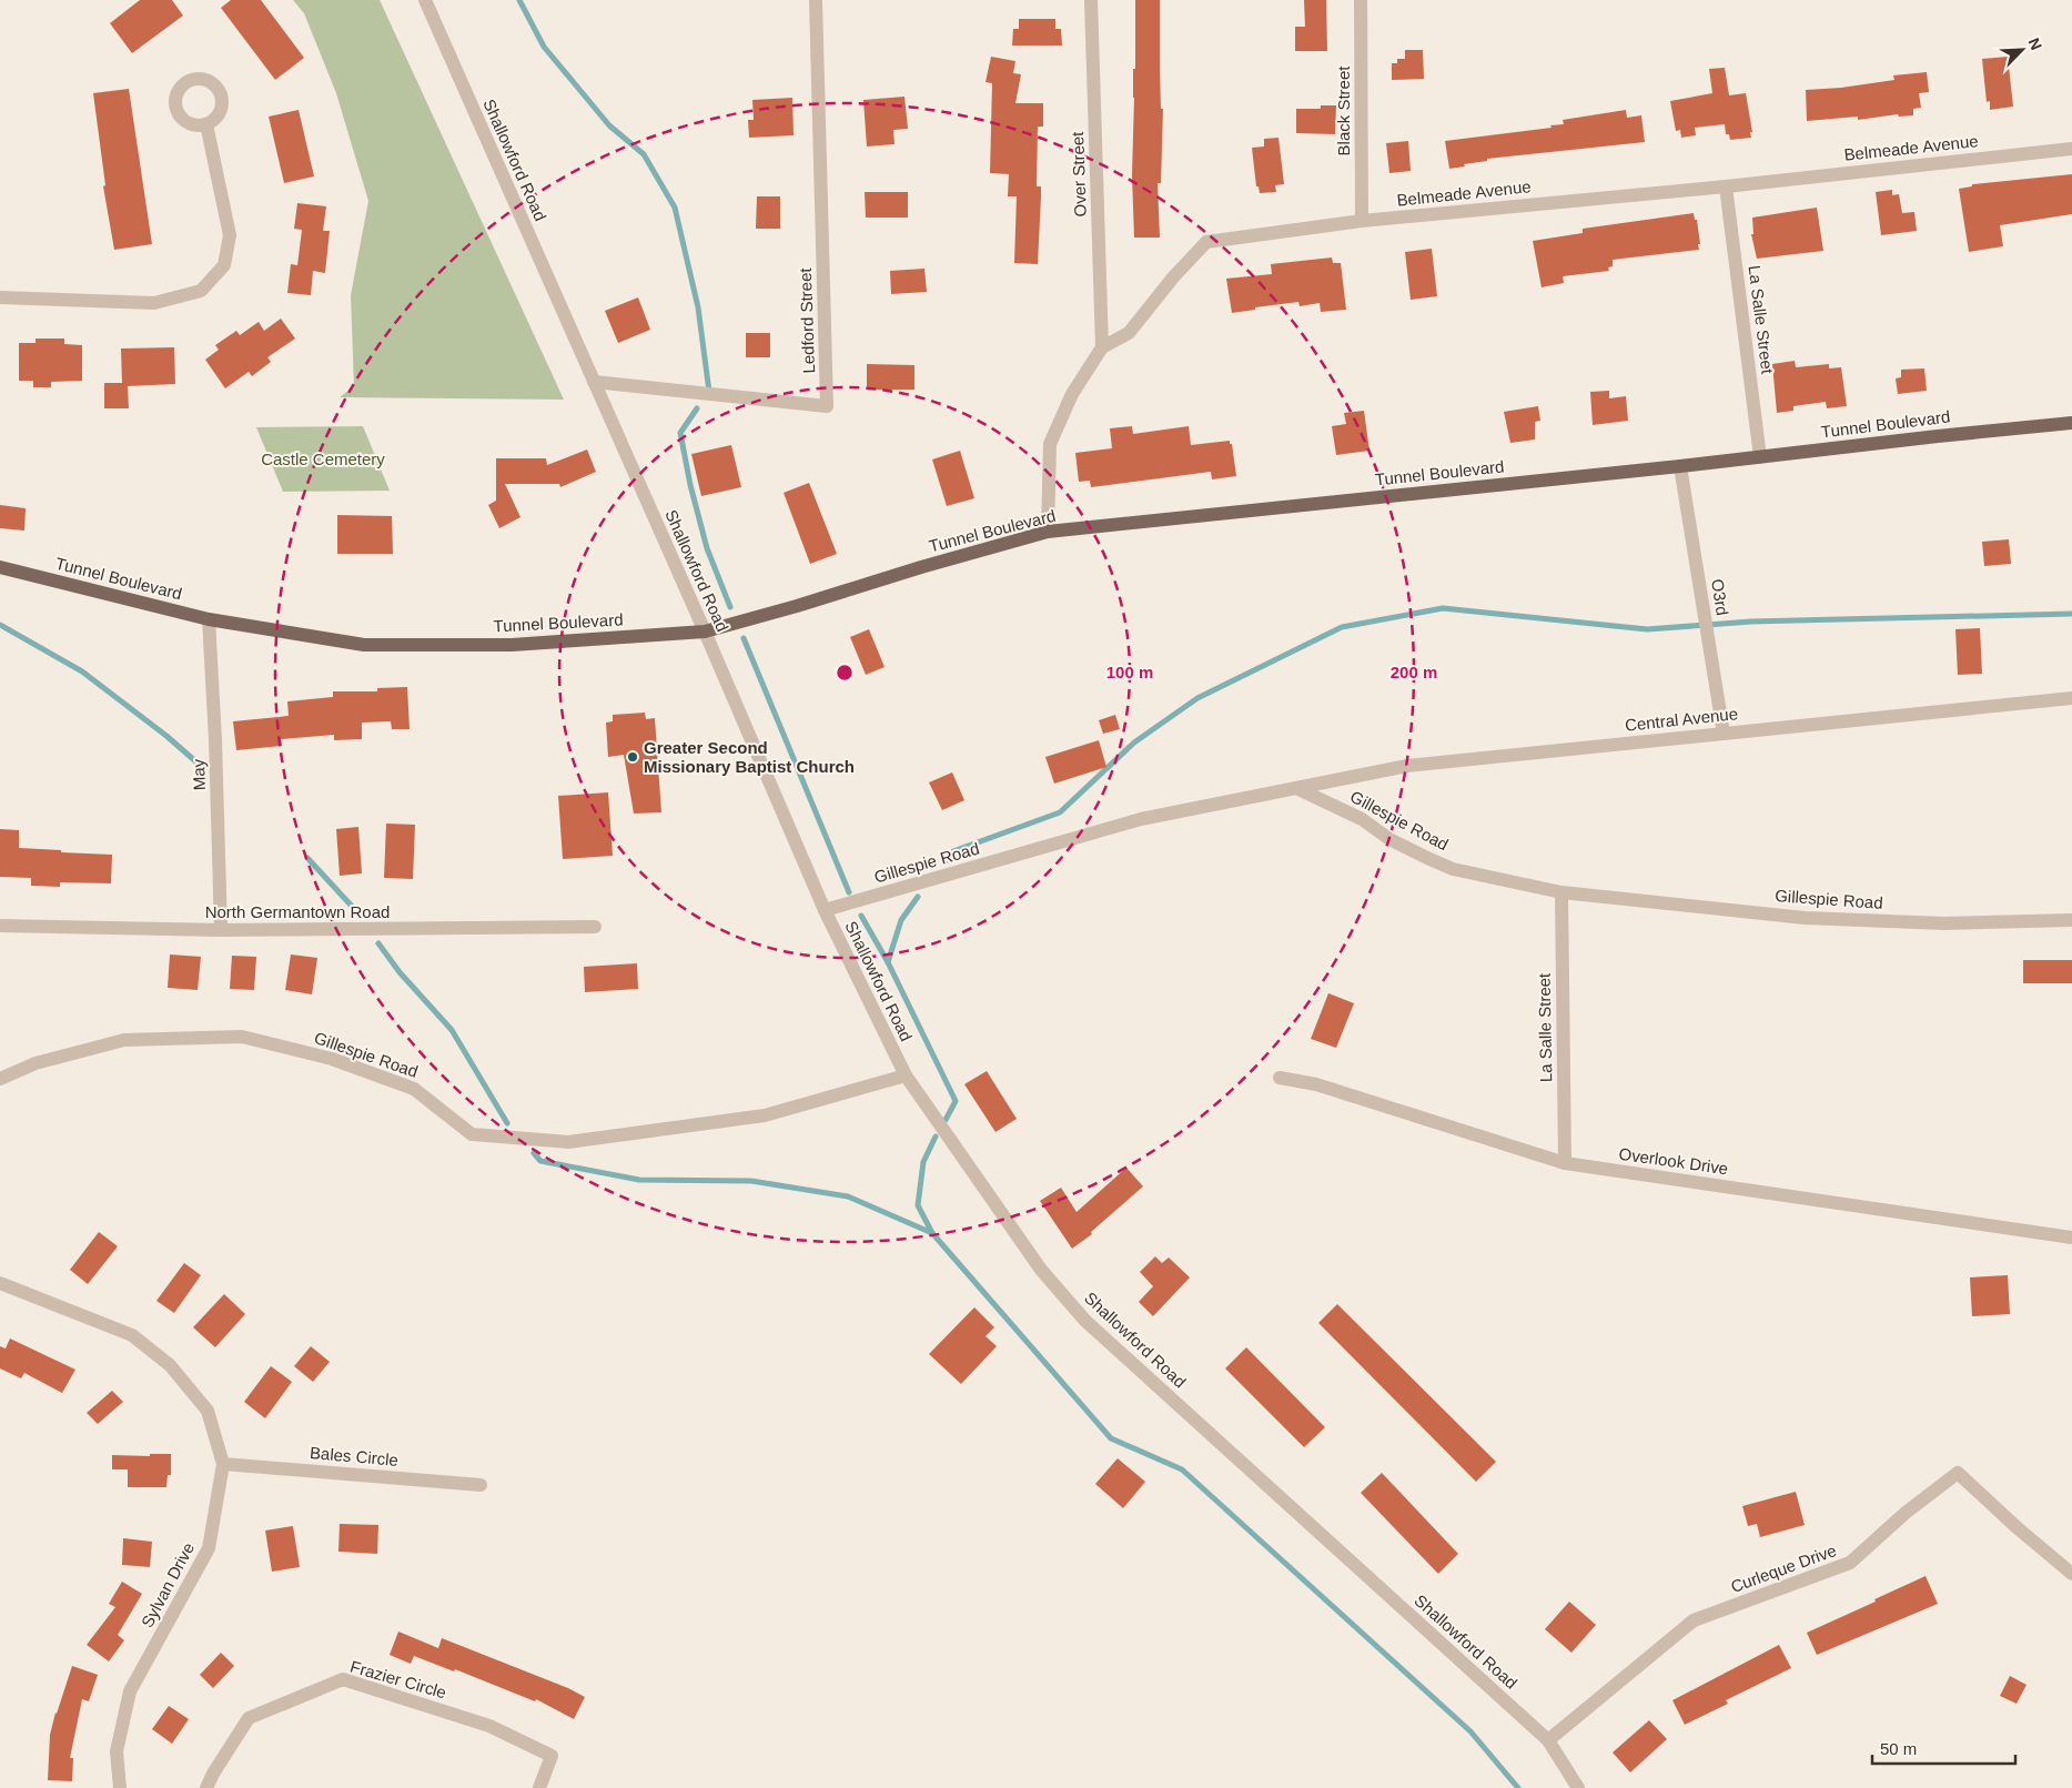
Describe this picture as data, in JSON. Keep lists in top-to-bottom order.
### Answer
{
  "streets": {
    "main road": ["Tunnel Boulevard"],
    "street": [
      "Black Street",
      "Belmeade Avenue",
      "Shallowford Road",
      "Over Street",
      "La Salle Street",
      "Ledford Street",
      "O3rd",
      "Central Avenue",
      "May",
      "Gillespie Road",
      "North Germantown Road",
      "Overlook Drive",
      "Bales Circle",
      "Curleque Drive",
      "Sylvan Drive",
      "Frazier Circle"
    ]
  },
  "crossings": [
    ["Black Street", "Belmeade Avenue"],
    ["Belmeade Avenue", "Over Street"],
    ["Belmeade Avenue", "La Salle Street"],
    ["Belmeade Avenue", "Tunnel Boulevard"],
    ["Shallowford Road", "Ledford Street"],
    ["Shallowford Road", "Tunnel Boulevard"],
    ["Shallowford Road", "Gillespie Road"],
    ["Shallowford Road", "Curleque Drive"],
    ["La Salle Street", "Tunnel Boulevard"],
    ["La Salle Street", "Gillespie Road"],
    ["La Salle Street", "Overlook Drive"],
    ["Tunnel Boulevard", "O3rd"],
    ["Tunnel Boulevard", "May"],
    ["O3rd", "Central Avenue"],
    ["Central Avenue", "Gillespie Road"],
    ["May", "North Germantown Road"],
    ["Bales Circle", "Sylvan Drive"]
  ],
  "parks": ["Castle Cemetery"],
  "places": ["Greater Second Missionary Baptist Church"],
  "scale_bar": "50 m",
  "north": "top right",
  "rings": ["100 m", "200 m"]
}
